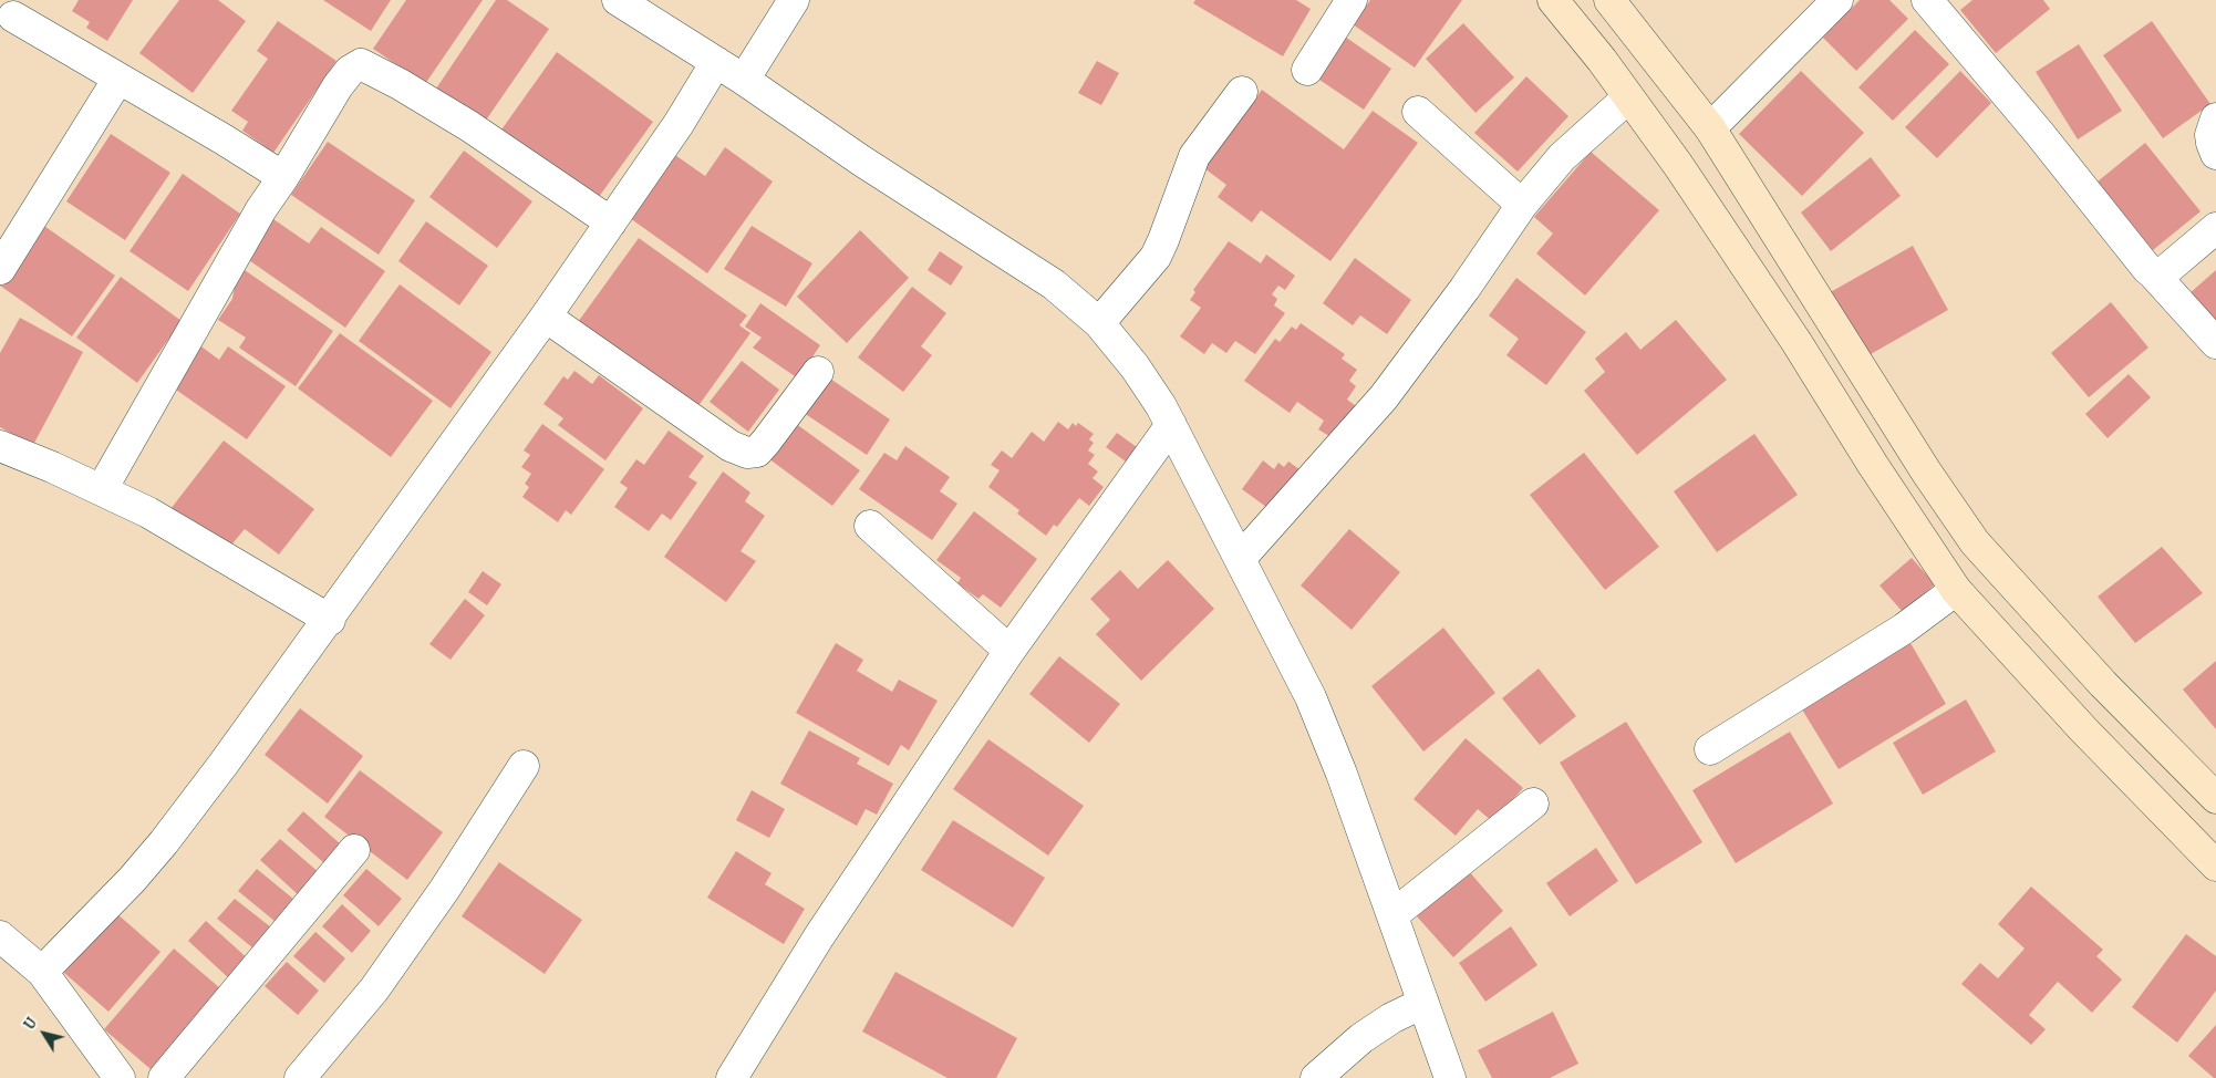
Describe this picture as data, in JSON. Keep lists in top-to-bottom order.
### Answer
{
  "north": "top left"
}
